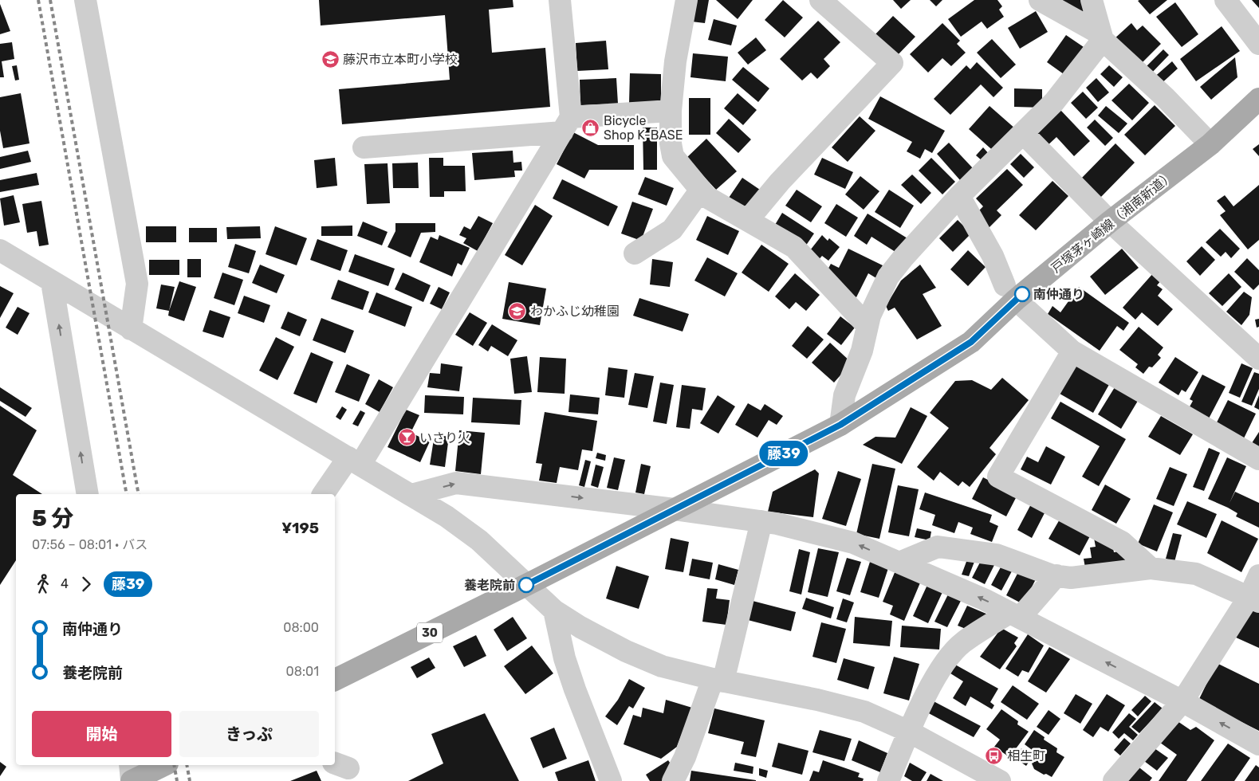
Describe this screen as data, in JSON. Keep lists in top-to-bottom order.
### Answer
{
  "streets": {
    "main road": ["戸塚茅ヶ崎線（湘南新道）", "30"]
  },
  "places": {
    "school or university": ["藤沢市立本町小学校", "わかふじ幼稚園"],
    "shop": ["Bicycle Shop K-BASE"],
    "other": ["南仲通り", "養老院前"],
    "bar": ["いさり火"],
    "bus stop": ["相生町"]
  },
  "lines": ["bus line 藤39"],
  "page": {
    "on_map": "藤39",
    "heading": ["5 分", "07:56 – 08:01 · バス", "¥195"],
    "legs": ["4", "藤39"],
    "list": [
      {
        "name": "南仲通り",
        "value": "08:00"
      },
      {
        "name": "養老院前",
        "value": "08:01"
      }
    ],
    "buttons": ["開始", "きっぷ"]
  }
}
